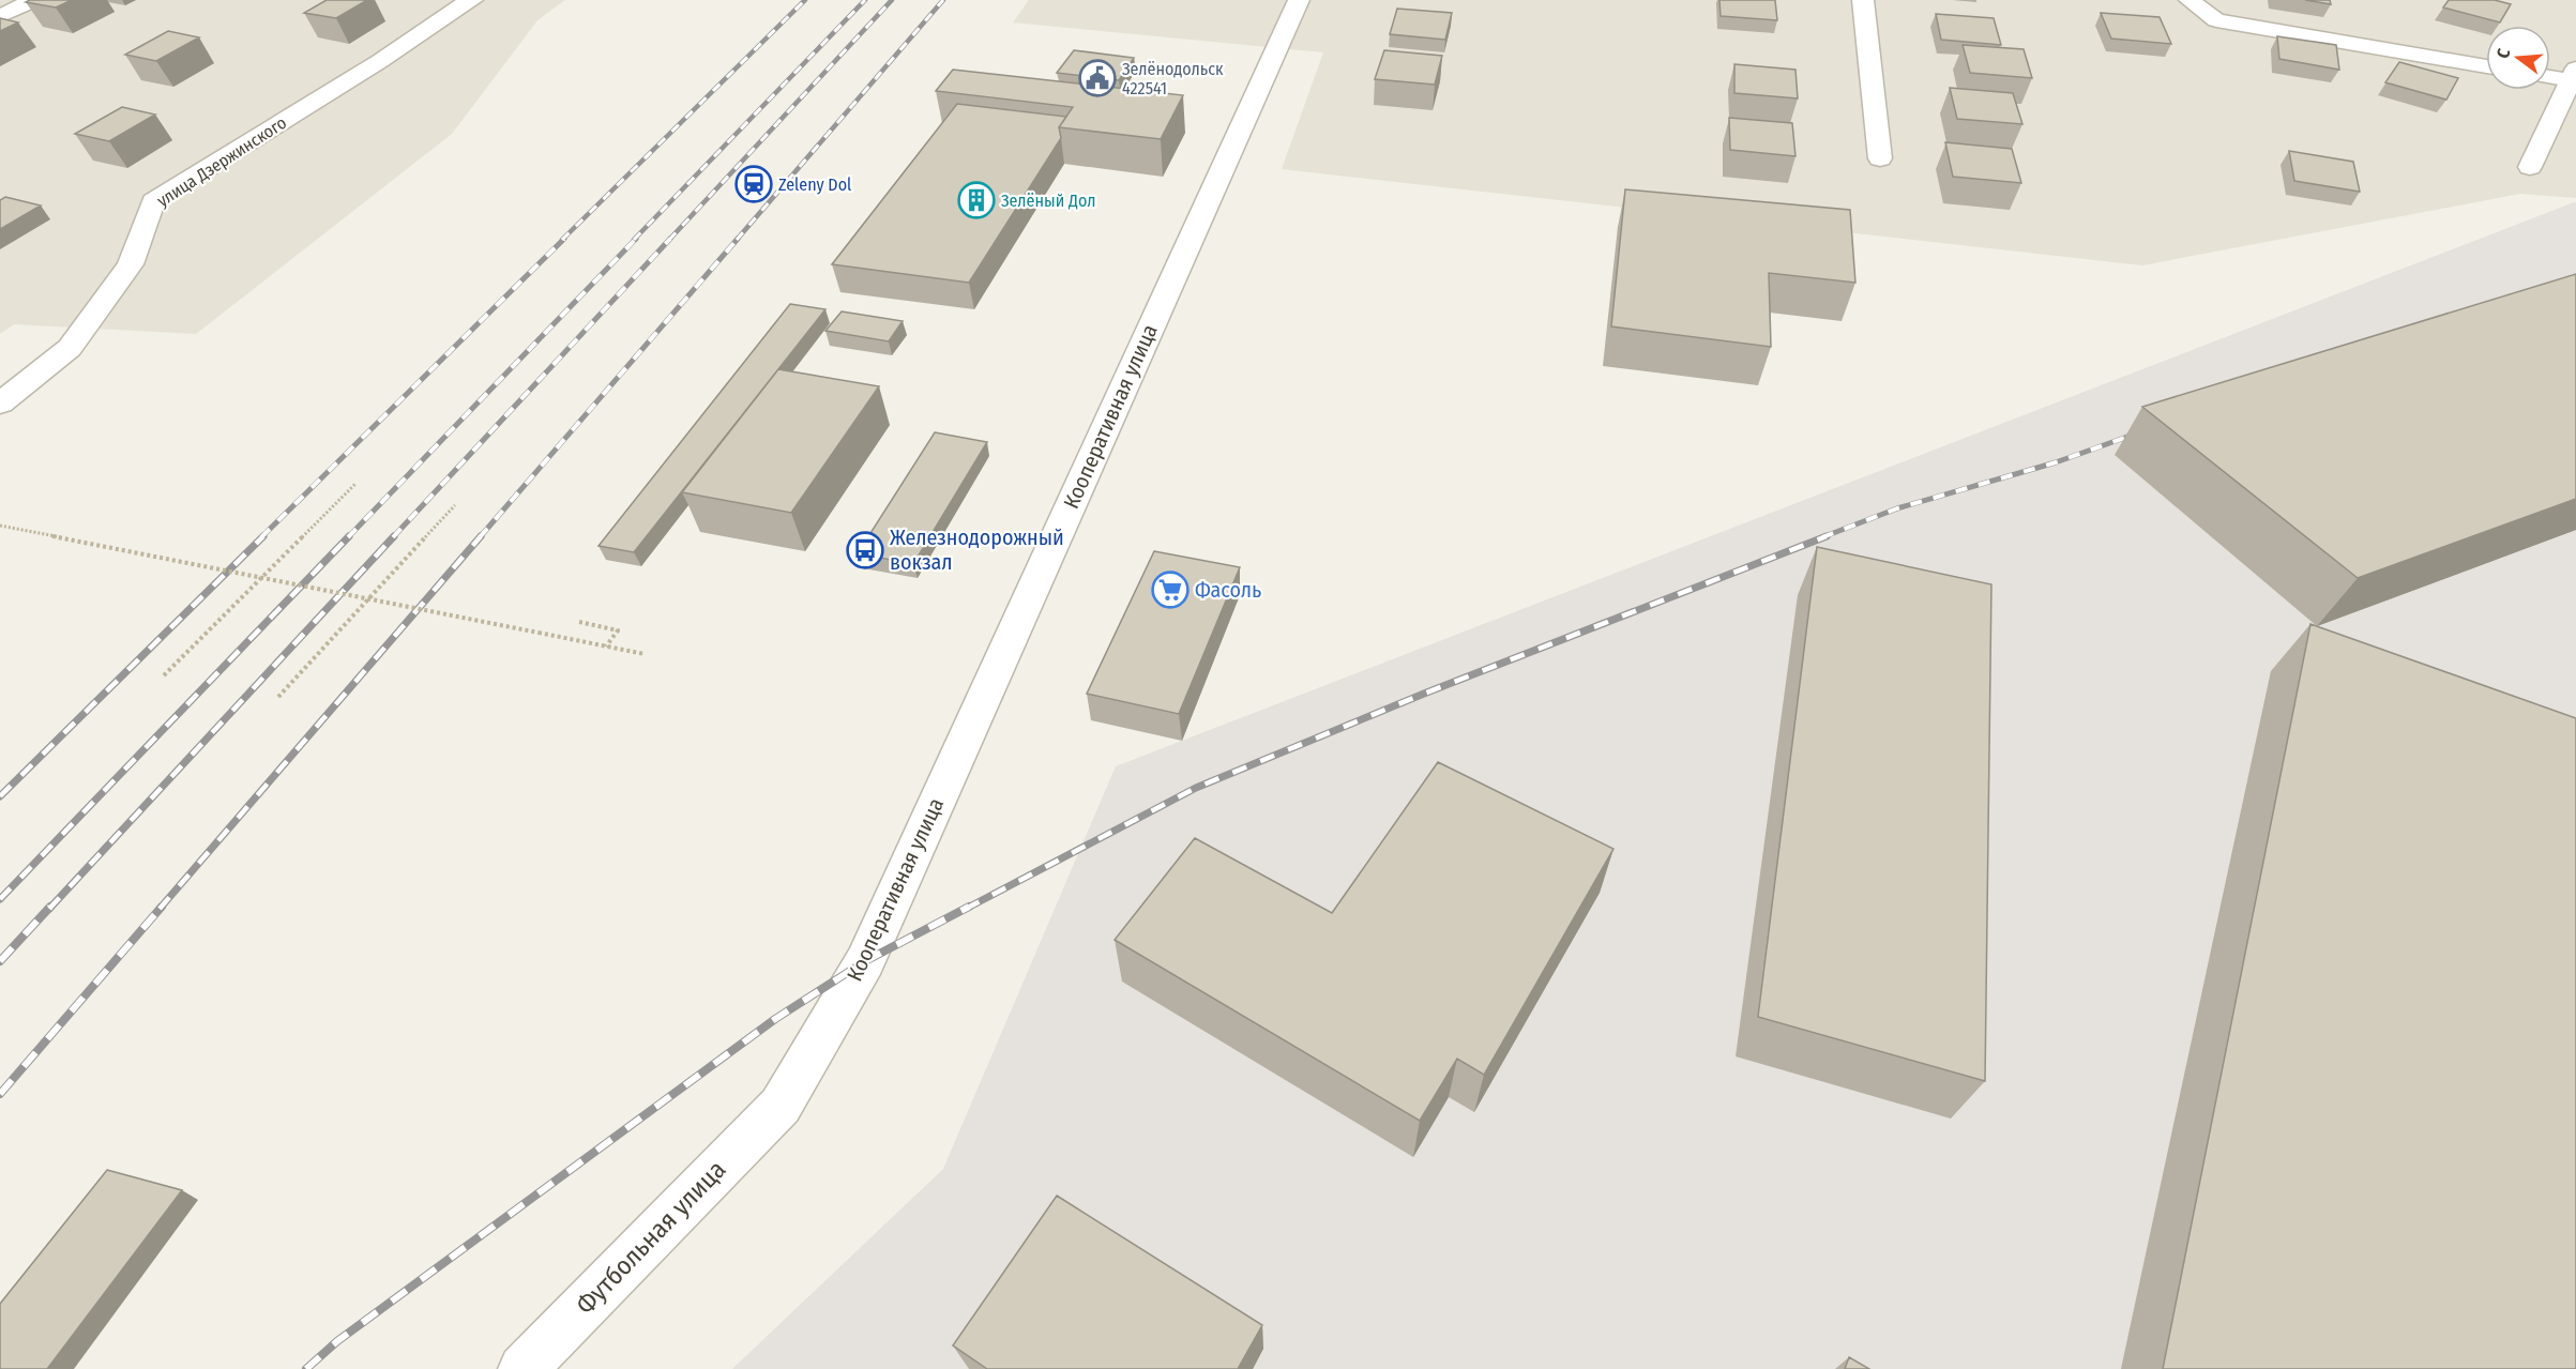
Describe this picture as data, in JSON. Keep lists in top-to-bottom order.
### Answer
{
  "streets": {
    "street": ["улица Дзержинского", "Кооперативная улица", "Футбольная улица"]
  },
  "crossings": [
    ["Кооперативная улица", "Футбольная улица"]
  ],
  "places": {
    "public building": ["Зелёнодольск 422541"],
    "station": ["Zeleny Dol"],
    "building": ["Зелёный Дол"],
    "bus stop": ["Железнодорожный вокзал"],
    "supermarket": ["Фасоль"]
  },
  "north": "left"
}
